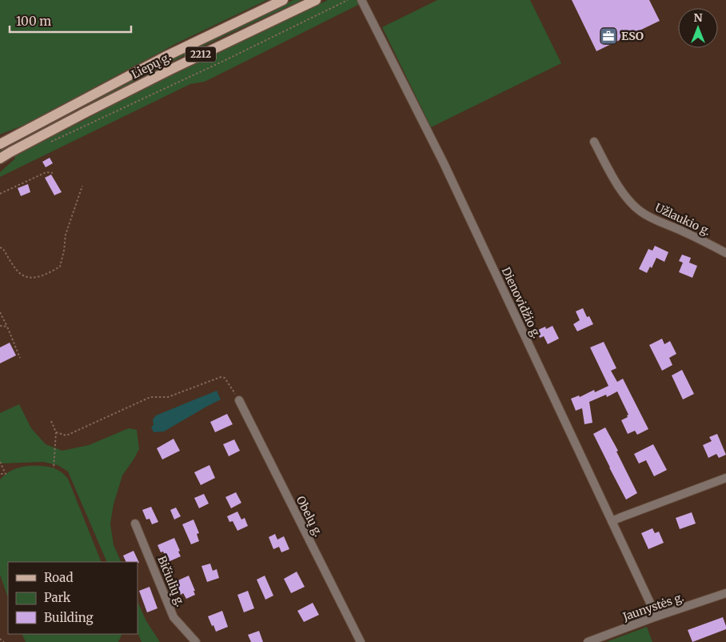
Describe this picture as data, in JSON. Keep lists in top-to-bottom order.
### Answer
{
  "streets": {
    "main road": ["2212", "Liepų g."],
    "street": [
      "Užlaukio g.",
      "Dienovidžio g.",
      "Obelų g.",
      "Bičiulių g.",
      "Jaunystės g."
    ]
  },
  "crossings": [
    ["Dienovidžio g.", "Jaunystės g."]
  ],
  "places": {
    "office": ["ESO"]
  },
  "legend": ["Road", "Park", "Building"],
  "scale_bar": "100 m",
  "north": "top"
}
